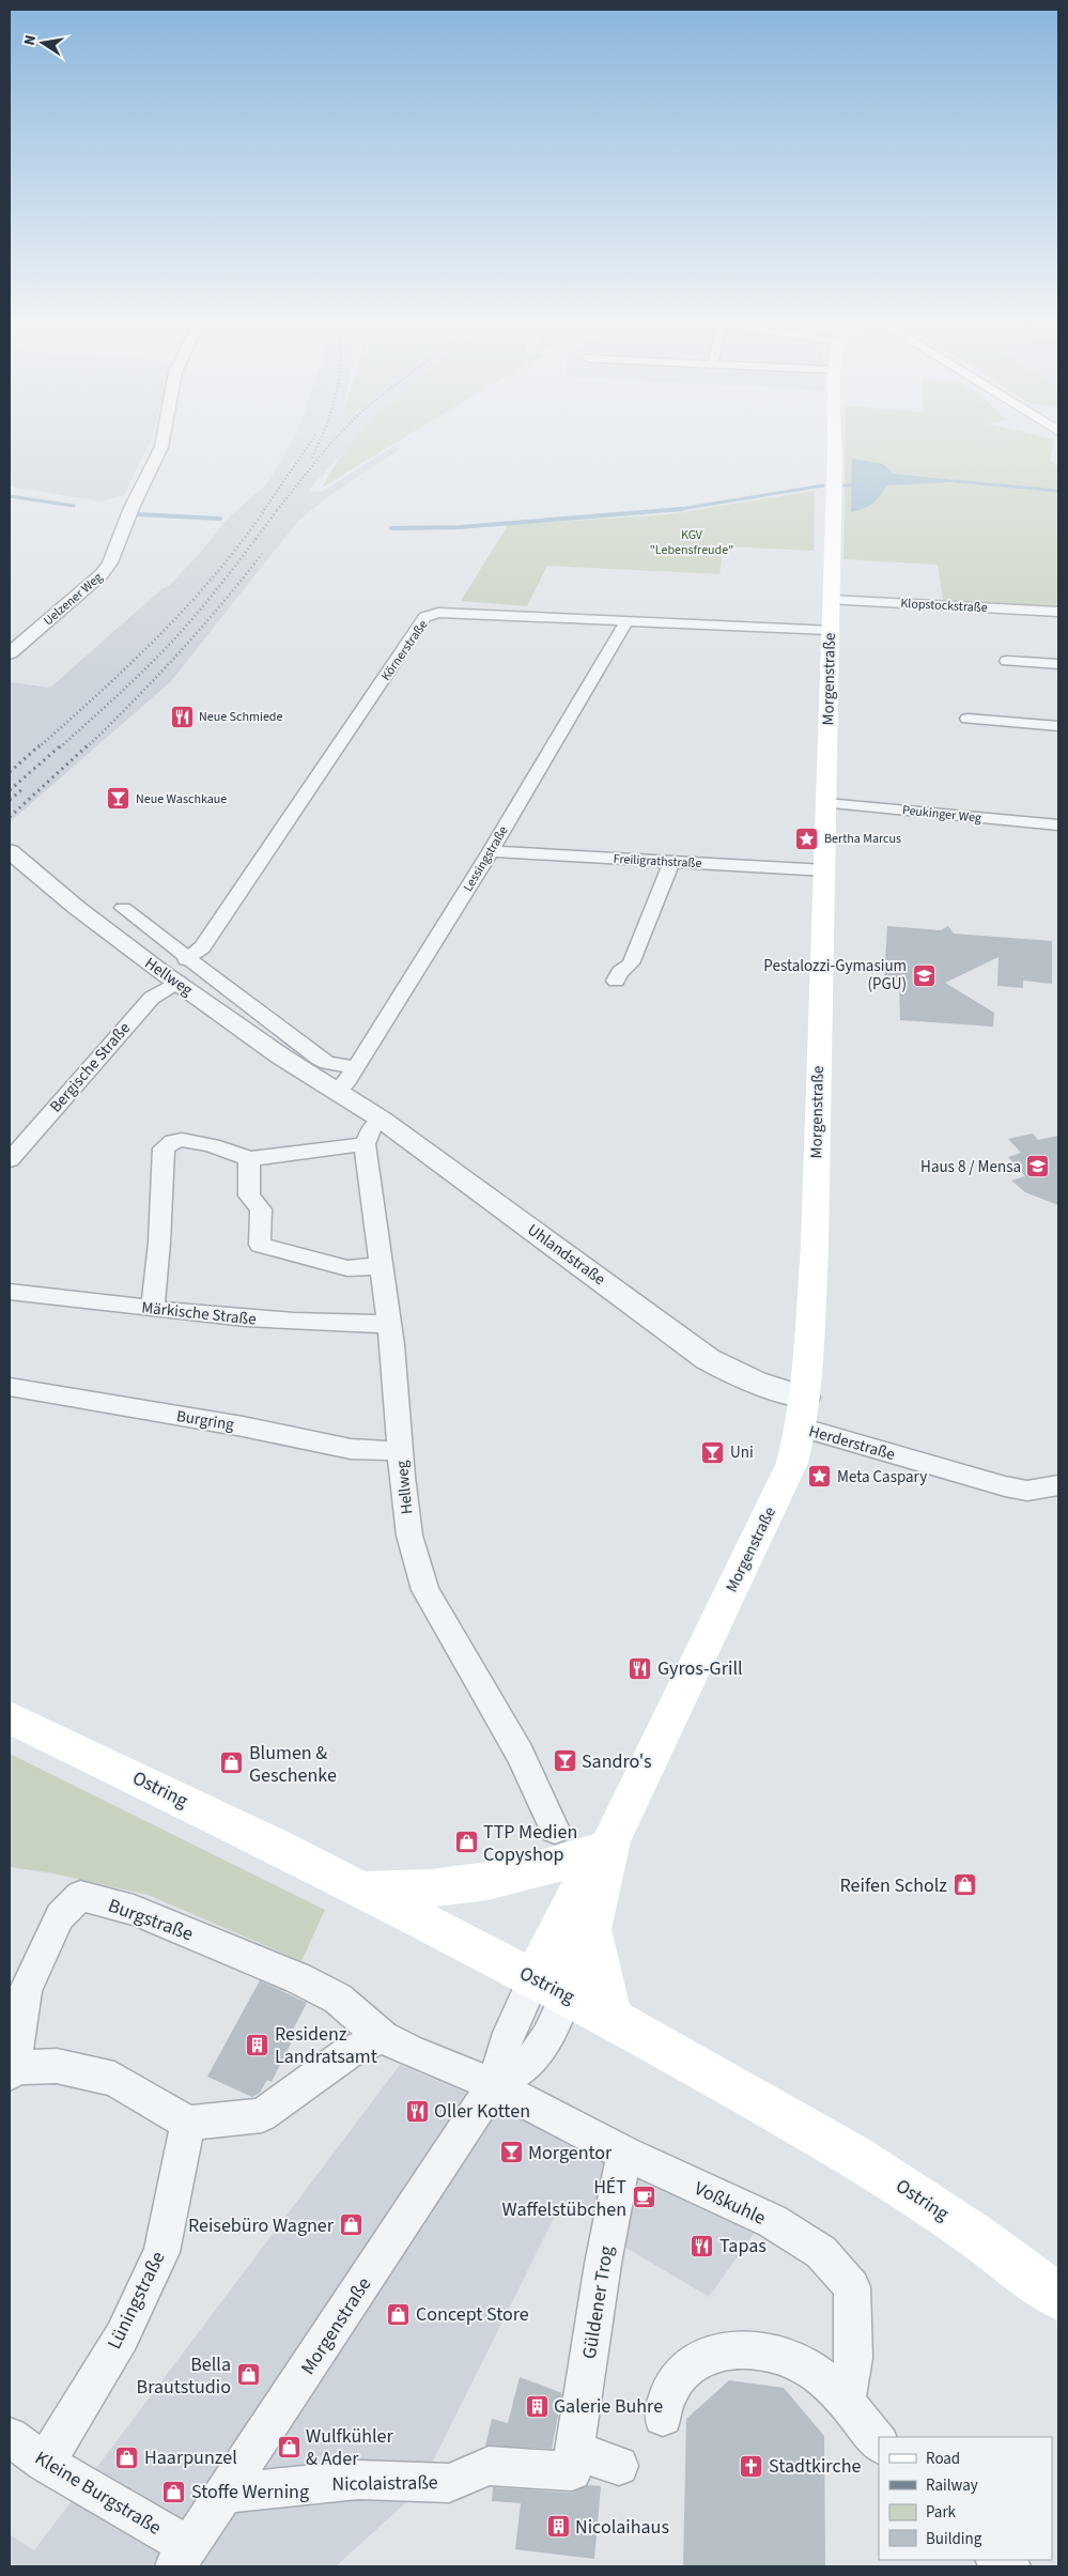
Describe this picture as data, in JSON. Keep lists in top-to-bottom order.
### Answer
{
  "streets": {
    "main road": ["Morgenstraße", "Ostring"],
    "street": [
      "Uelzener Weg",
      "Klopstockstraße",
      "Körnerstraße",
      "Peukinger Weg",
      "Lessingstraße",
      "Freiligrathstraße",
      "Hellweg",
      "Bergische Straße",
      "Uhlandstraße",
      "Märkische Straße",
      "Burgring",
      "Herderstraße",
      "Burgstraße",
      "Voßkuhle",
      "Lüningstraße",
      "Güldener Trog",
      "Nicolaistraße",
      "Kleine Burgstraße"
    ]
  },
  "crossings": [
    ["Klopstockstraße", "Morgenstraße"],
    ["Körnerstraße", "Morgenstraße"],
    ["Körnerstraße", "Lessingstraße"],
    ["Körnerstraße", "Hellweg"],
    ["Morgenstraße", "Peukinger Weg"],
    ["Morgenstraße", "Freiligrathstraße"],
    ["Morgenstraße", "Uhlandstraße"],
    ["Morgenstraße", "Herderstraße"],
    ["Morgenstraße", "Ostring"],
    ["Morgenstraße", "Burgstraße"],
    ["Morgenstraße", "Voßkuhle"],
    ["Morgenstraße", "Nicolaistraße"],
    ["Morgenstraße", "Kleine Burgstraße"],
    ["Lessingstraße", "Freiligrathstraße"],
    ["Lessingstraße", "Hellweg"],
    ["Lessingstraße", "Uhlandstraße"],
    ["Hellweg", "Bergische Straße"],
    ["Hellweg", "Uhlandstraße"],
    ["Hellweg", "Märkische Straße"],
    ["Hellweg", "Burgring"],
    ["Uhlandstraße", "Herderstraße"],
    ["Burgstraße", "Voßkuhle"],
    ["Burgstraße", "Lüningstraße"],
    ["Voßkuhle", "Güldener Trog"],
    ["Lüningstraße", "Kleine Burgstraße"],
    ["Güldener Trog", "Nicolaistraße"]
  ],
  "parks": ["KGV \"Lebensfreude\""],
  "places": {
    "restaurant": [
      "Neue Schmiede",
      "Gyros-Grill",
      "Oller Kotten",
      "Tapas"
    ],
    "bar": [
      "Neue Waschkaue",
      "Uni",
      "Sandro's",
      "Morgentor"
    ],
    "place": ["Bertha Marcus", "Meta Caspary"],
    "school or university": ["Pestalozzi-Gymasium (PGU)", "Haus 8 / Mensa"],
    "shop": [
      "Blumen & Geschenke",
      "TTP Medien Copyshop",
      "Reifen Scholz",
      "Reisebüro Wagner",
      "Concept Store",
      "Bella Brautstudio",
      "Wulfkühler & Ader",
      "Haarpunzel",
      "Stoffe Werning"
    ],
    "building": ["Residenz Landratsamt", "Galerie Buhre", "Nicolaihaus"],
    "cafe": ["HÉT Waffelstübchen"],
    "church": ["Stadtkirche"]
  },
  "legend": [
    "Road",
    "Railway",
    "Park",
    "Building"
  ],
  "north": "left"
}
